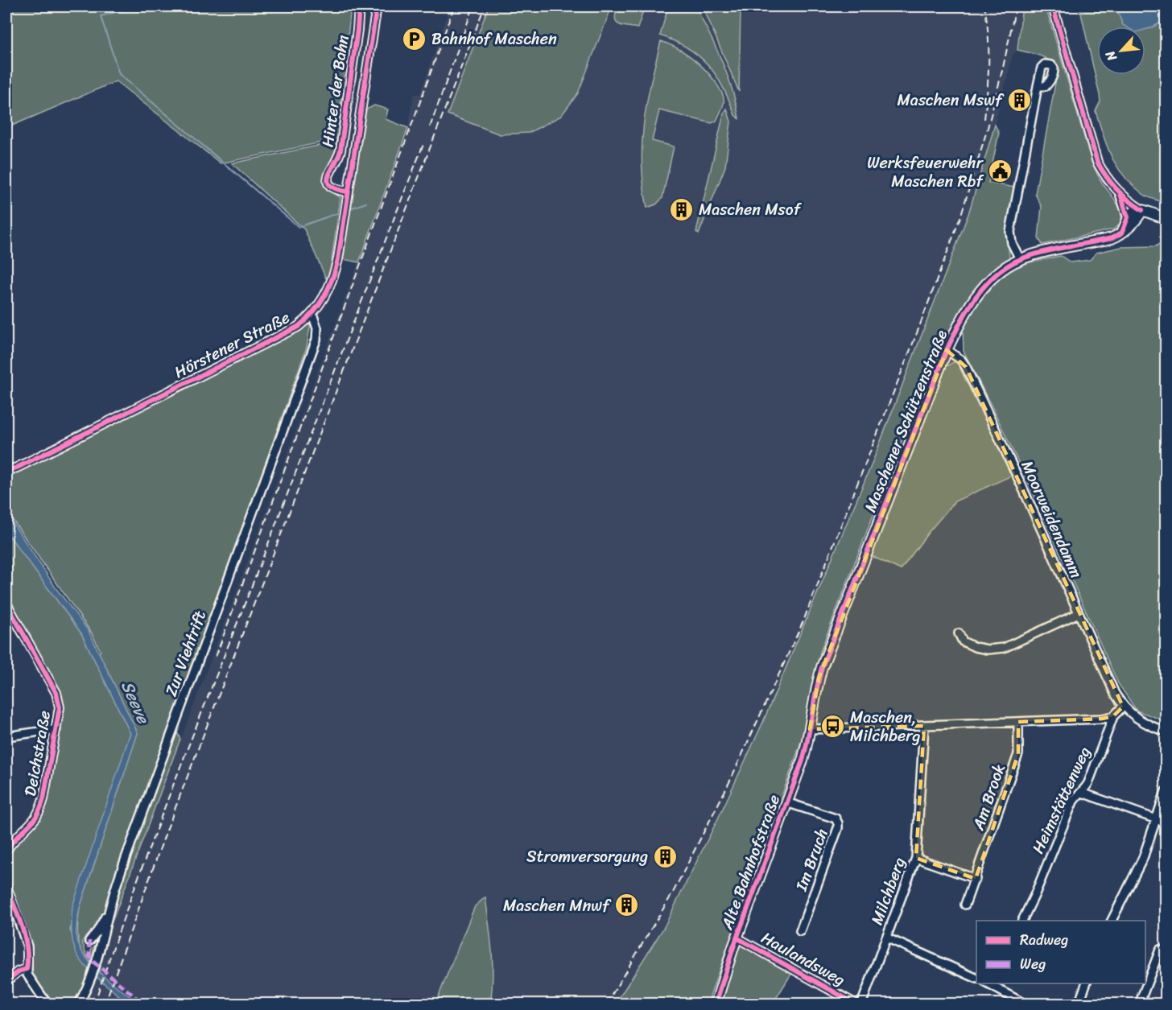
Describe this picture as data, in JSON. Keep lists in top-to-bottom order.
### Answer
{
  "streets": {
    "main road": ["Maschener Schützenstraße", "Alte Bahnhofstraße"],
    "street": [
      "Hinter der Bahn",
      "Hörstener Straße",
      "Moorweidendamm",
      "Zur Viehtrift",
      "Deichstraße",
      "Am Brook",
      "Heimstättenweg",
      "Im Bruch",
      "Milchberg",
      "Haulandsweg"
    ]
  },
  "crossings": [
    ["Hinter der Bahn", "Hörstener Straße"],
    ["Hörstener Straße", "Zur Viehtrift"],
    ["Maschener Schützenstraße", "Moorweidendamm"],
    ["Maschener Schützenstraße", "Alte Bahnhofstraße"],
    ["Im Bruch", "Alte Bahnhofstraße"],
    ["Alte Bahnhofstraße", "Haulandsweg"]
  ],
  "water": ["Seeve"],
  "places": {
    "parking": ["Bahnhof Maschen"],
    "building": [
      "Maschen Mswf",
      "Maschen Msof",
      "Stromversorgung",
      "Maschen Mnwf"
    ],
    "public building": ["Werksfeuerwehr Maschen Rbf"],
    "bus stop": ["Maschen, Milchberg"]
  },
  "legend": ["Radweg", "Weg"],
  "north": "bottom left"
}
